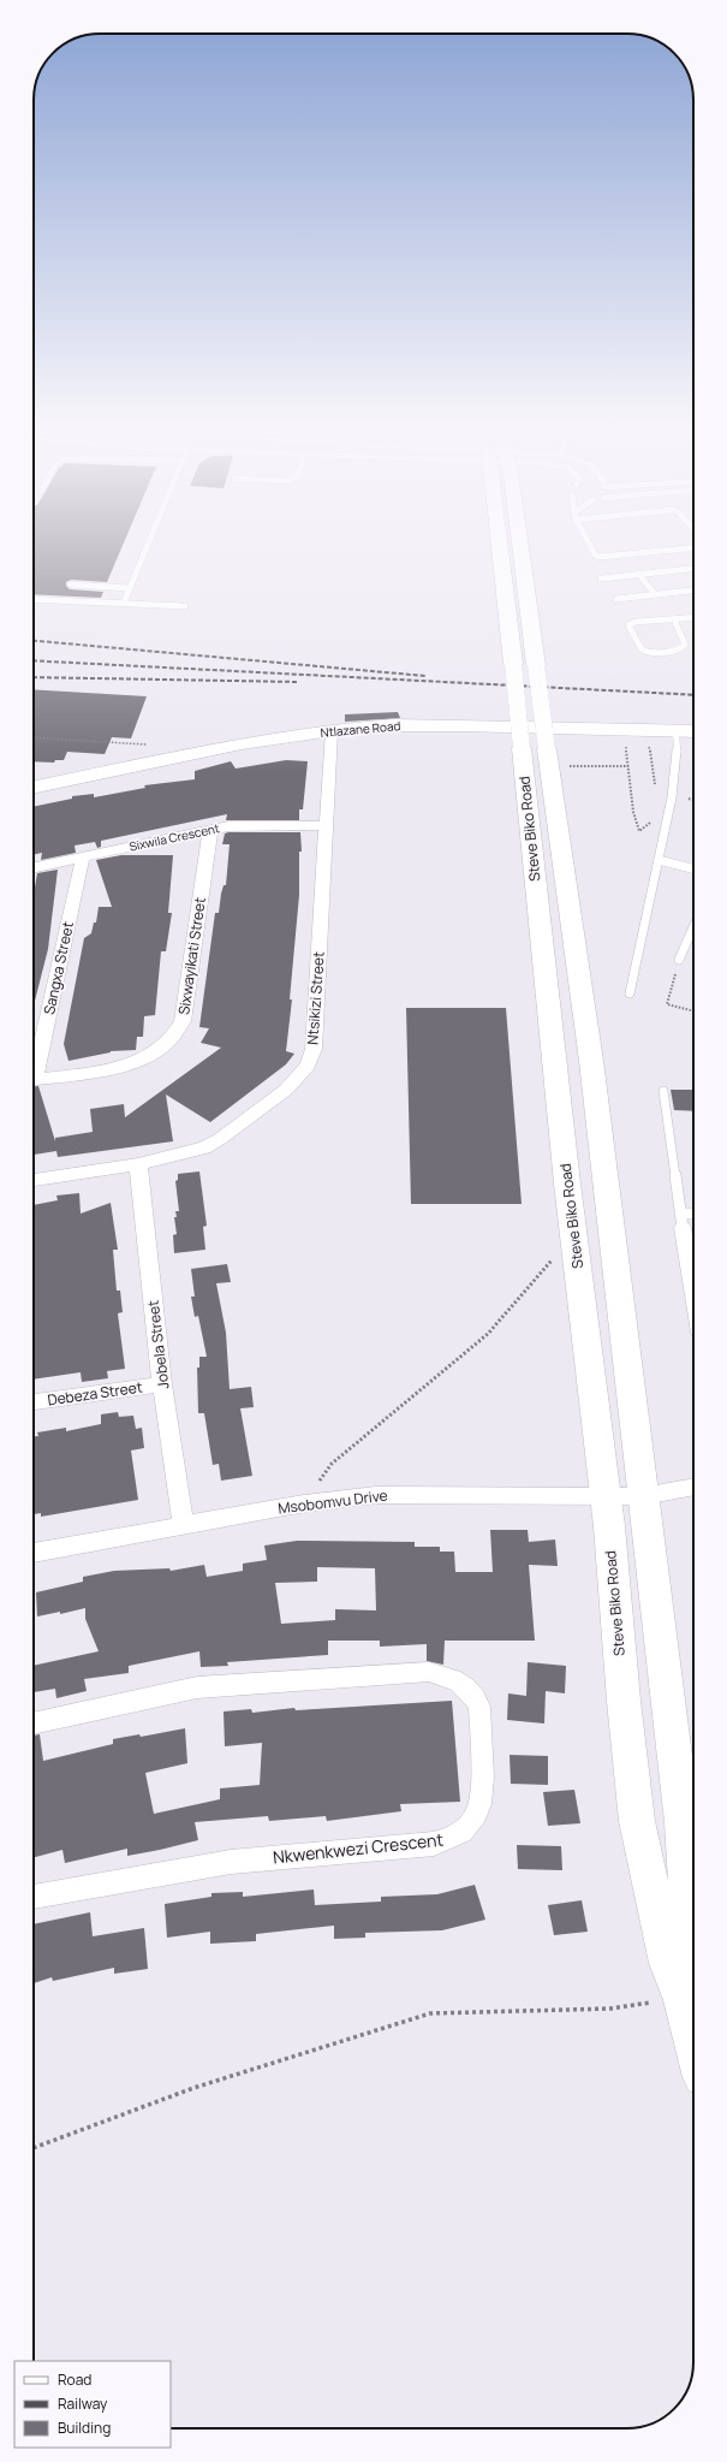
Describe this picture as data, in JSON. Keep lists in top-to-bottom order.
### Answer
{
  "streets": {
    "street": [
      "Ntlazane Road",
      "Steve Biko Road",
      "Sixwila Crescent",
      "Sixwayikati Street",
      "Sangxa Street",
      "Ntsikizi Street",
      "Jobela Street",
      "Debeza Street",
      "Msobomvu Drive",
      "Nkwenkwezi Crescent"
    ]
  },
  "crossings": [
    ["Ntlazane Road", "Ntsikizi Street"],
    ["Steve Biko Road", "Msobomvu Drive"],
    ["Sixwila Crescent", "Sixwayikati Street"],
    ["Sixwila Crescent", "Sangxa Street"],
    ["Sixwila Crescent", "Ntsikizi Street"],
    ["Ntsikizi Street", "Jobela Street"],
    ["Jobela Street", "Debeza Street"],
    ["Jobela Street", "Msobomvu Drive"]
  ],
  "legend": ["Road", "Railway", "Building"]
}
